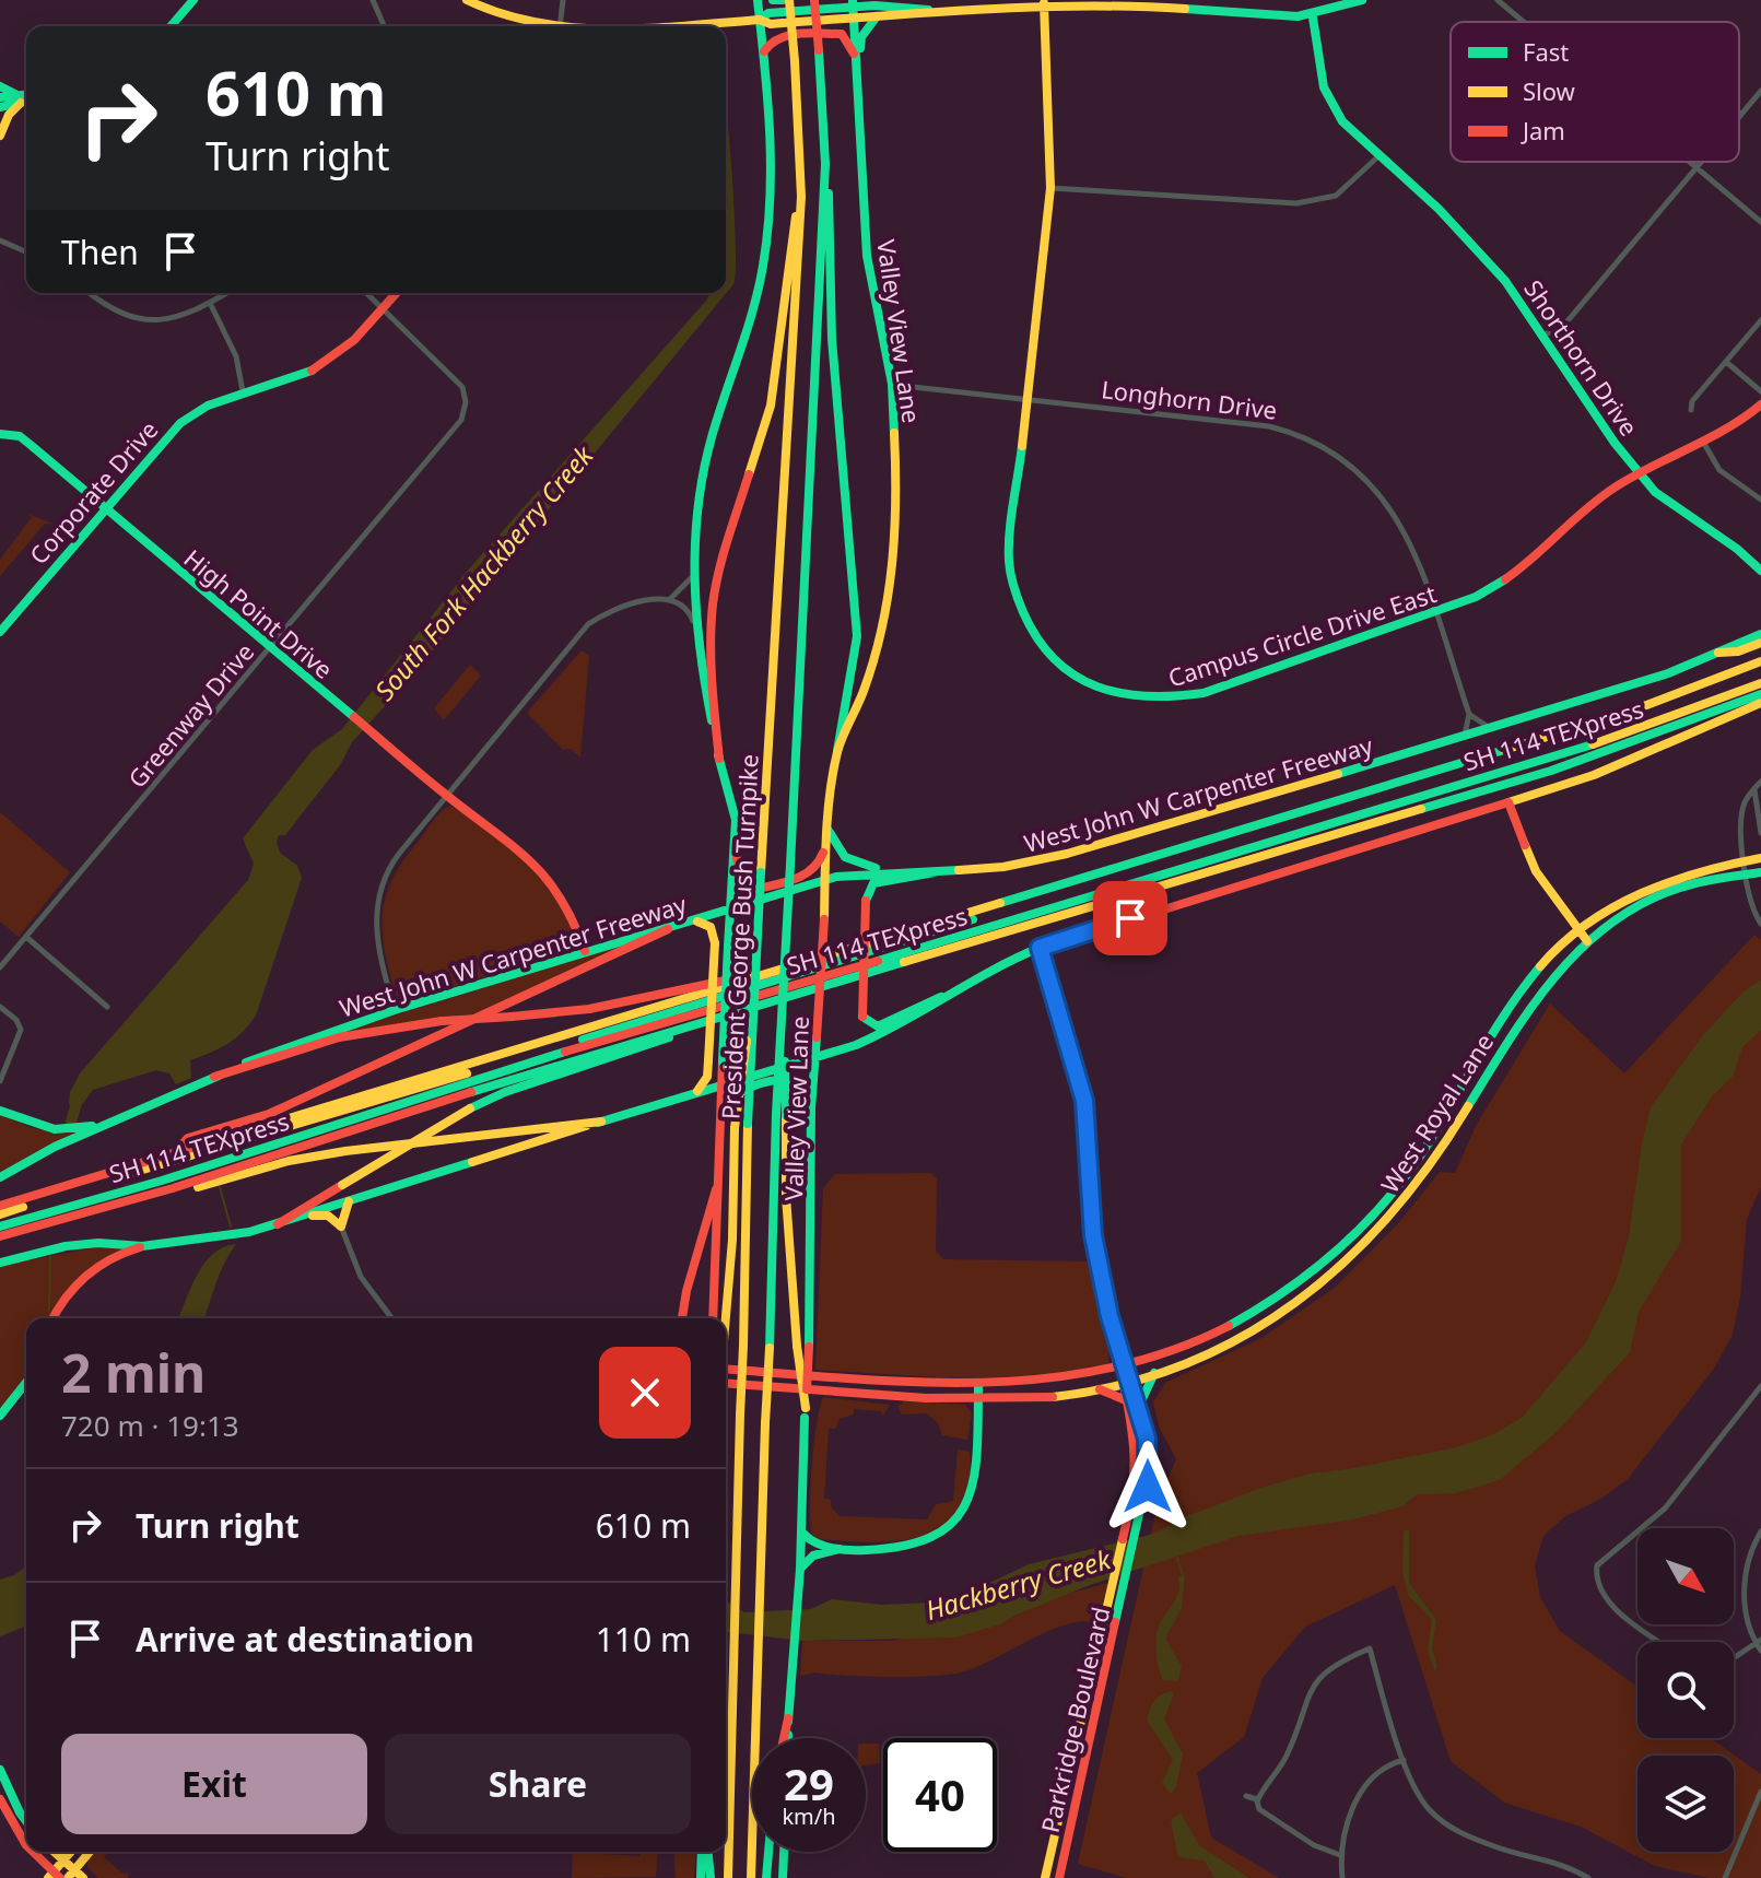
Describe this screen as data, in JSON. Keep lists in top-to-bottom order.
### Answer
{
  "streets": {
    "main road": [
      "Valley View Lane",
      "Shorthorn Drive",
      "Corporate Drive",
      "High Point Drive",
      "Campus Circle Drive East",
      "SH 114 TEXpress",
      "West John W Carpenter Freeway",
      "President George Bush Turnpike",
      "West Royal Lane",
      "Parkridge Boulevard"
    ],
    "street": ["Longhorn Drive", "Greenway Drive"]
  },
  "crossings": [
    ["Valley View Lane", "Longhorn Drive"],
    ["Valley View Lane", "West John W Carpenter Freeway"],
    ["Shorthorn Drive", "Campus Circle Drive East"],
    ["Longhorn Drive", "Campus Circle Drive East"],
    ["Corporate Drive", "High Point Drive"],
    ["Corporate Drive", "Greenway Drive"],
    ["High Point Drive", "Greenway Drive"],
    ["High Point Drive", "West John W Carpenter Freeway"],
    ["SH 114 TEXpress", "West John W Carpenter Freeway"],
    ["West Royal Lane", "Parkridge Boulevard"]
  ],
  "water": ["South Fork Hackberry Creek", "Hackberry Creek"],
  "legend": ["Fast", "Slow", "Jam"],
  "north": "bottom right",
  "page": {
    "turn": ["610 m", "Turn right"],
    "then": "Then",
    "heading": ["2 min", "720 m · 19:13"],
    "list": [
      {
        "name": "Turn right",
        "value": "610 m"
      },
      {
        "name": "Arrive at destination",
        "value": "110 m"
      }
    ],
    "buttons": ["Exit", "Share"],
    "speed": "29 km/h",
    "limit": "40"
  }
}
